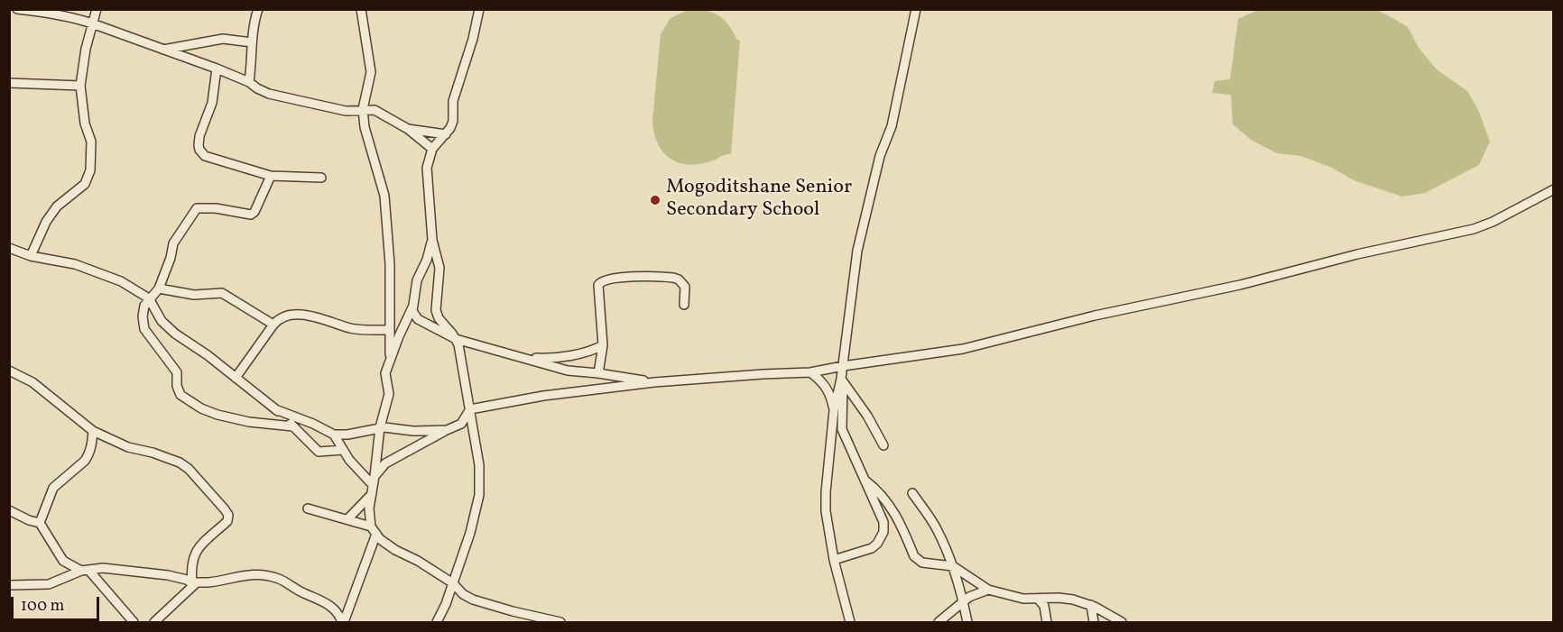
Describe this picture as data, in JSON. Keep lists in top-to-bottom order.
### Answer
{
  "places": ["Mogoditshane Senior Secondary School"],
  "scale_bar": "100 m"
}
